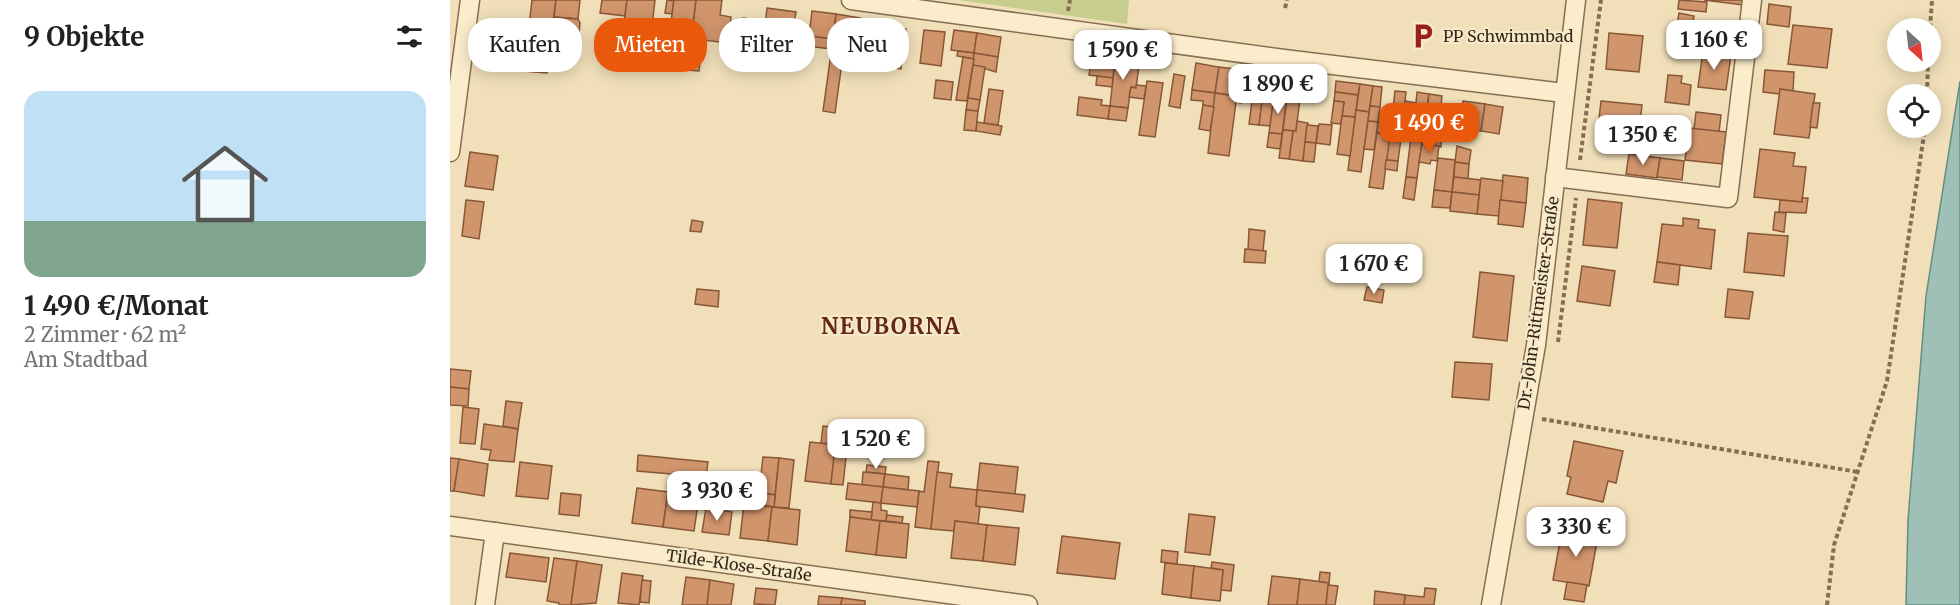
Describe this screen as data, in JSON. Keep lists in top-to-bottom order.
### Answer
{
  "streets": {
    "street": ["Dr.-John-Rittmeister-Straße", "Tilde-Klose-Straße"]
  },
  "districts": ["NEUBORNA"],
  "places": {
    "parking": ["PP Schwimmbad"]
  },
  "north": "bottom right",
  "page": {
    "heading": "9 Objekte",
    "chip": [
      "Kaufen",
      "Mieten",
      "Filter",
      "Neu"
    ],
    "price": [
      "1 160 €",
      "1 590 €",
      "1 890 €",
      "1 490 €",
      "1 350 €",
      "1 670 €",
      "1 520 €",
      "3 930 €",
      "3 330 €"
    ],
    "list": [
      {
        "name": "1 490 €/Monat",
        "note": "2 Zimmer · 62 m² · Am Stadtbad"
      }
    ]
  }
}
